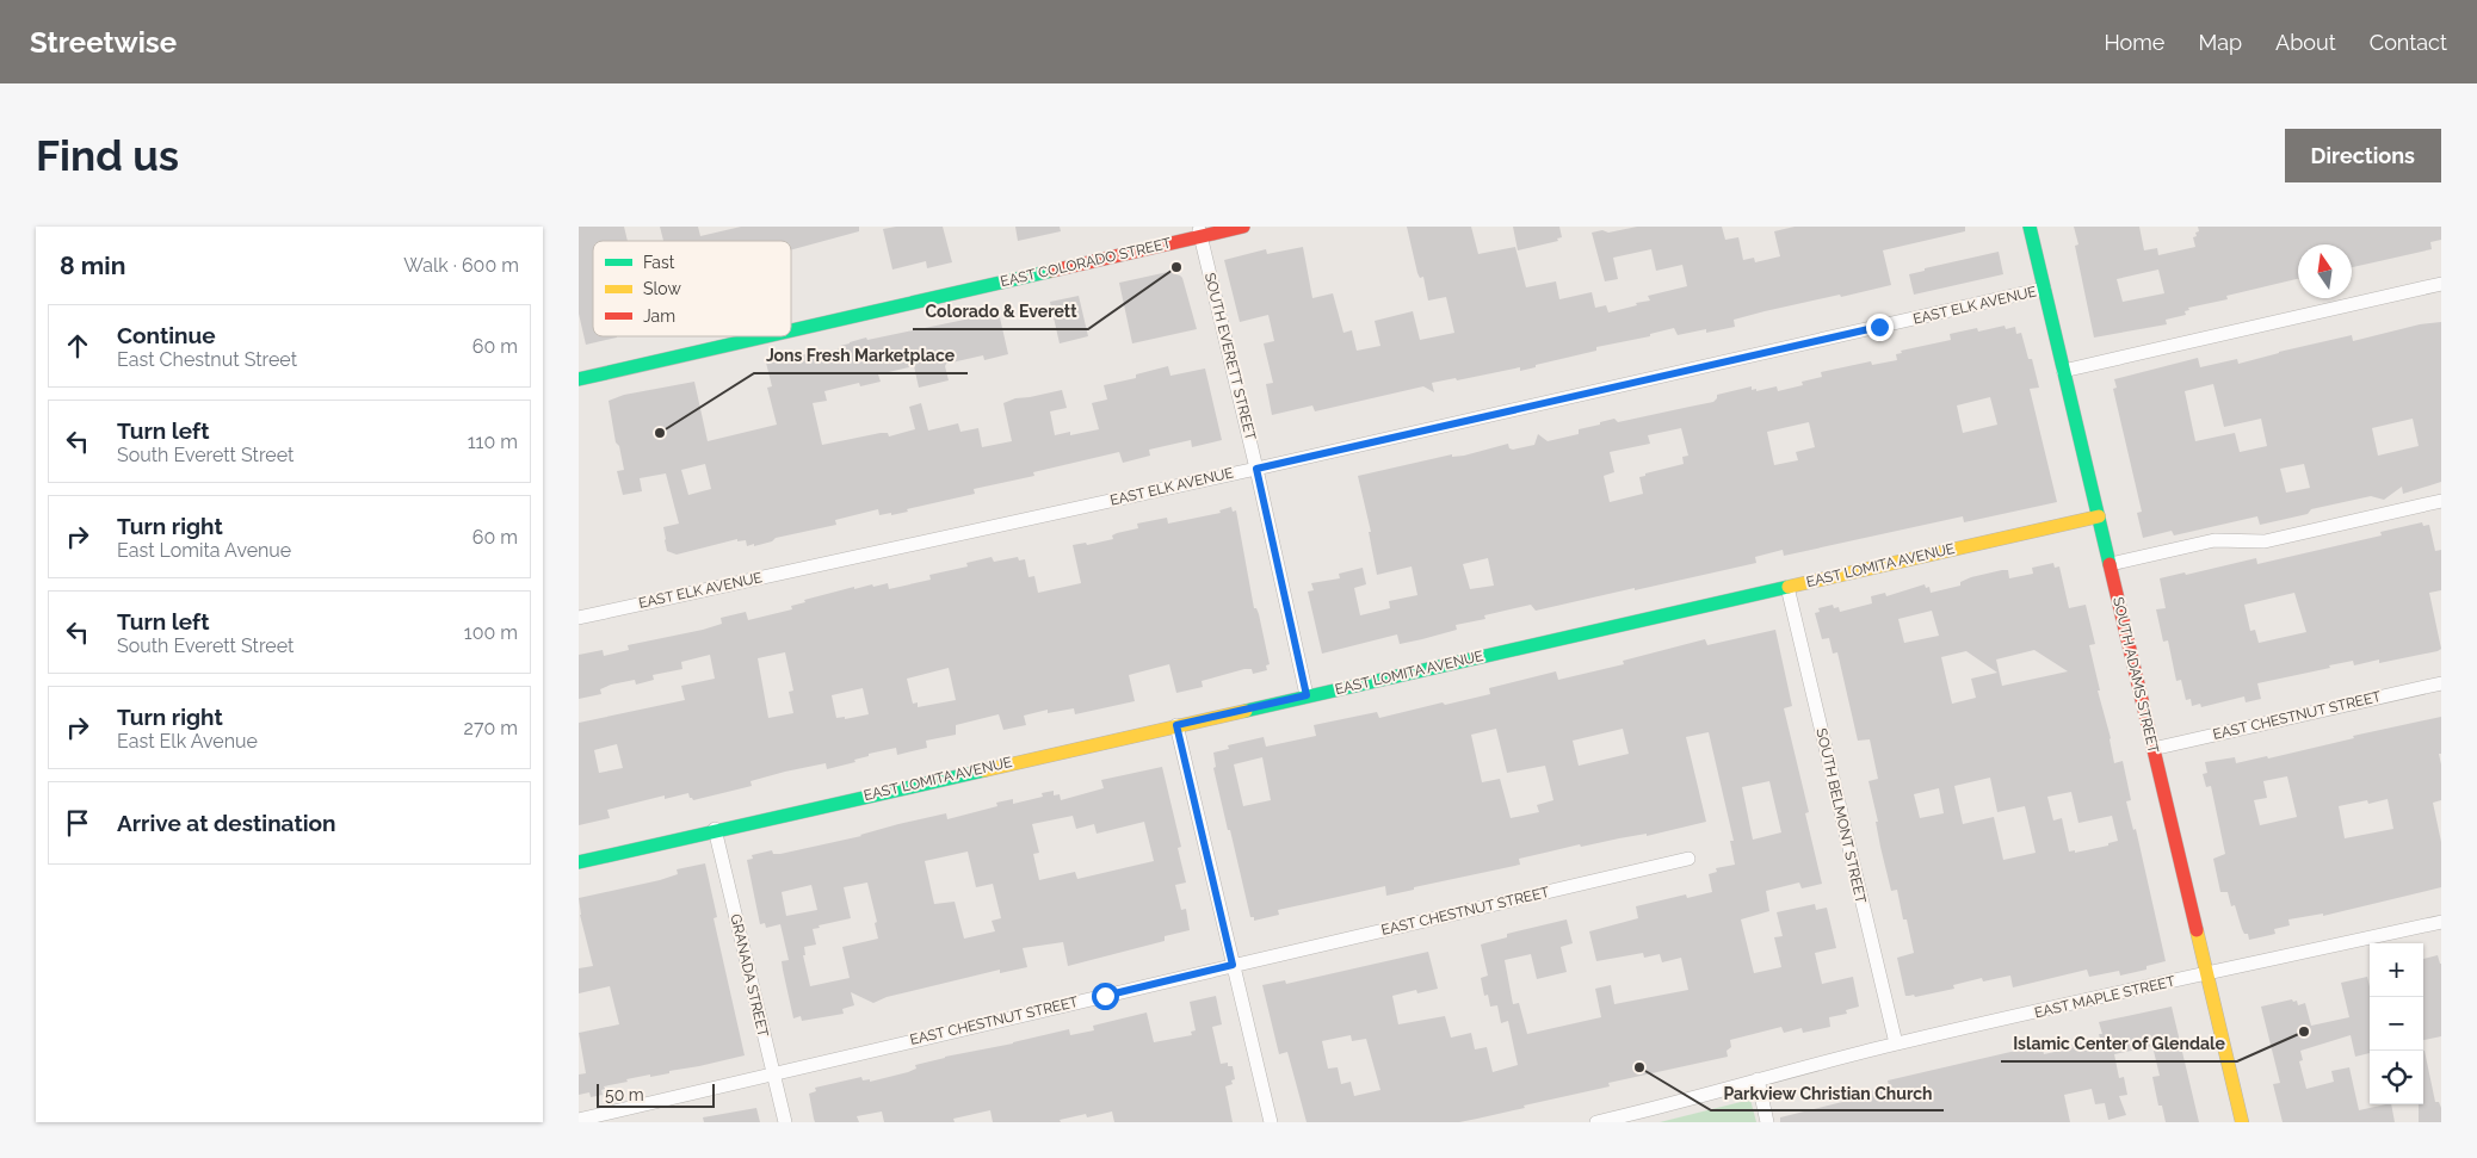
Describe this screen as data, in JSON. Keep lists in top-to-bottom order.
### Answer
{
  "streets": {
    "street": [
      "EAST COLORADO STREET",
      "EAST ELK AVENUE",
      "SOUTH EVERETT STREET",
      "EAST LOMITA AVENUE",
      "SOUTH ADAMS STREET",
      "EAST CHESTNUT STREET",
      "SOUTH BELMONT STREET",
      "GRANADA STREET",
      "EAST MAPLE STREET"
    ]
  },
  "crossings": [
    ["EAST COLORADO STREET", "SOUTH EVERETT STREET"],
    ["EAST ELK AVENUE", "SOUTH EVERETT STREET"],
    ["EAST ELK AVENUE", "SOUTH ADAMS STREET"],
    ["SOUTH EVERETT STREET", "EAST LOMITA AVENUE"],
    ["EAST LOMITA AVENUE", "SOUTH ADAMS STREET"],
    ["EAST LOMITA AVENUE", "SOUTH BELMONT STREET"],
    ["EAST LOMITA AVENUE", "GRANADA STREET"],
    ["SOUTH ADAMS STREET", "EAST CHESTNUT STREET"],
    ["SOUTH ADAMS STREET", "EAST MAPLE STREET"],
    ["EAST CHESTNUT STREET", "GRANADA STREET"],
    ["SOUTH BELMONT STREET", "EAST MAPLE STREET"]
  ],
  "places": [
    "Colorado & Everett",
    "Jons Fresh Marketplace",
    "Islamic Center of Glendale",
    "Parkview Christian Church"
  ],
  "legend": ["Fast", "Slow", "Jam"],
  "scale_bar": "50 m",
  "north": "top",
  "page": {
    "header": "Streetwise",
    "nav": [
      "Home",
      "Map",
      "About",
      "Contact"
    ],
    "buttons": "Directions",
    "title": "Find us",
    "heading": ["8 min", "Walk · 600 m"],
    "list": [
      ["Continue", "East Chestnut Street", "60 m"],
      ["Turn left", "South Everett Street", "110 m"],
      ["Turn right", "East Lomita Avenue", "60 m"],
      ["Turn left", "South Everett Street", "100 m"],
      ["Turn right", "East Elk Avenue", "270 m"],
      "Arrive at destination"
    ],
    "map_buttons": ["+", "−"],
    "scale": "50 m"
  }
}
